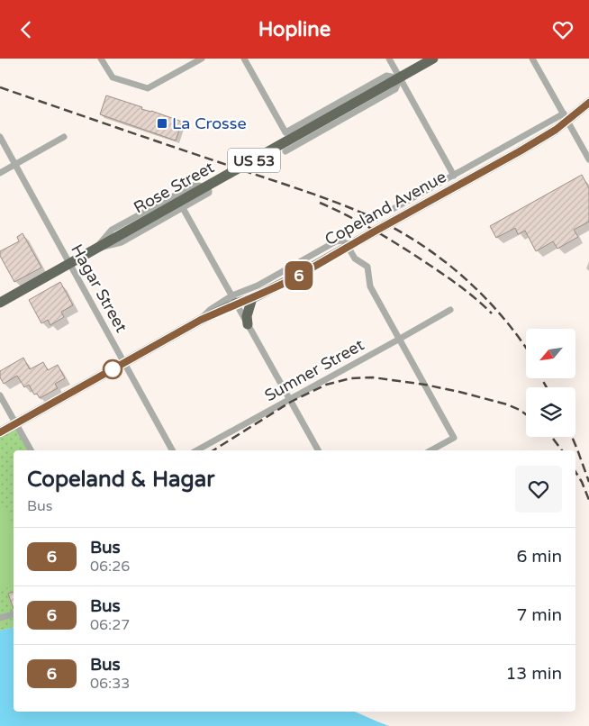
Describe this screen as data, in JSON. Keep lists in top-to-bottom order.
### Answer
{
  "streets": {
    "highway": ["US 53", "Rose Street", "Copeland Avenue"],
    "street": ["Hagar Street", "Sumner Street"]
  },
  "crossings": [
    ["Rose Street", "Hagar Street"],
    ["Copeland Avenue", "Hagar Street"]
  ],
  "places": {
    "transit": ["La Crosse"]
  },
  "lines": ["bus line 6"],
  "north": "bottom left",
  "page": {
    "header": "Hopline",
    "on_map": "6",
    "heading": ["Copeland & Hagar", "Bus"],
    "list": [
      {
        "mark": "6",
        "name": "Bus",
        "note": "06:26",
        "value": "6 min"
      },
      {
        "mark": "6",
        "name": "Bus",
        "note": "06:27",
        "value": "7 min"
      },
      {
        "mark": "6",
        "name": "Bus",
        "note": "06:33",
        "value": "13 min"
      }
    ]
  }
}
